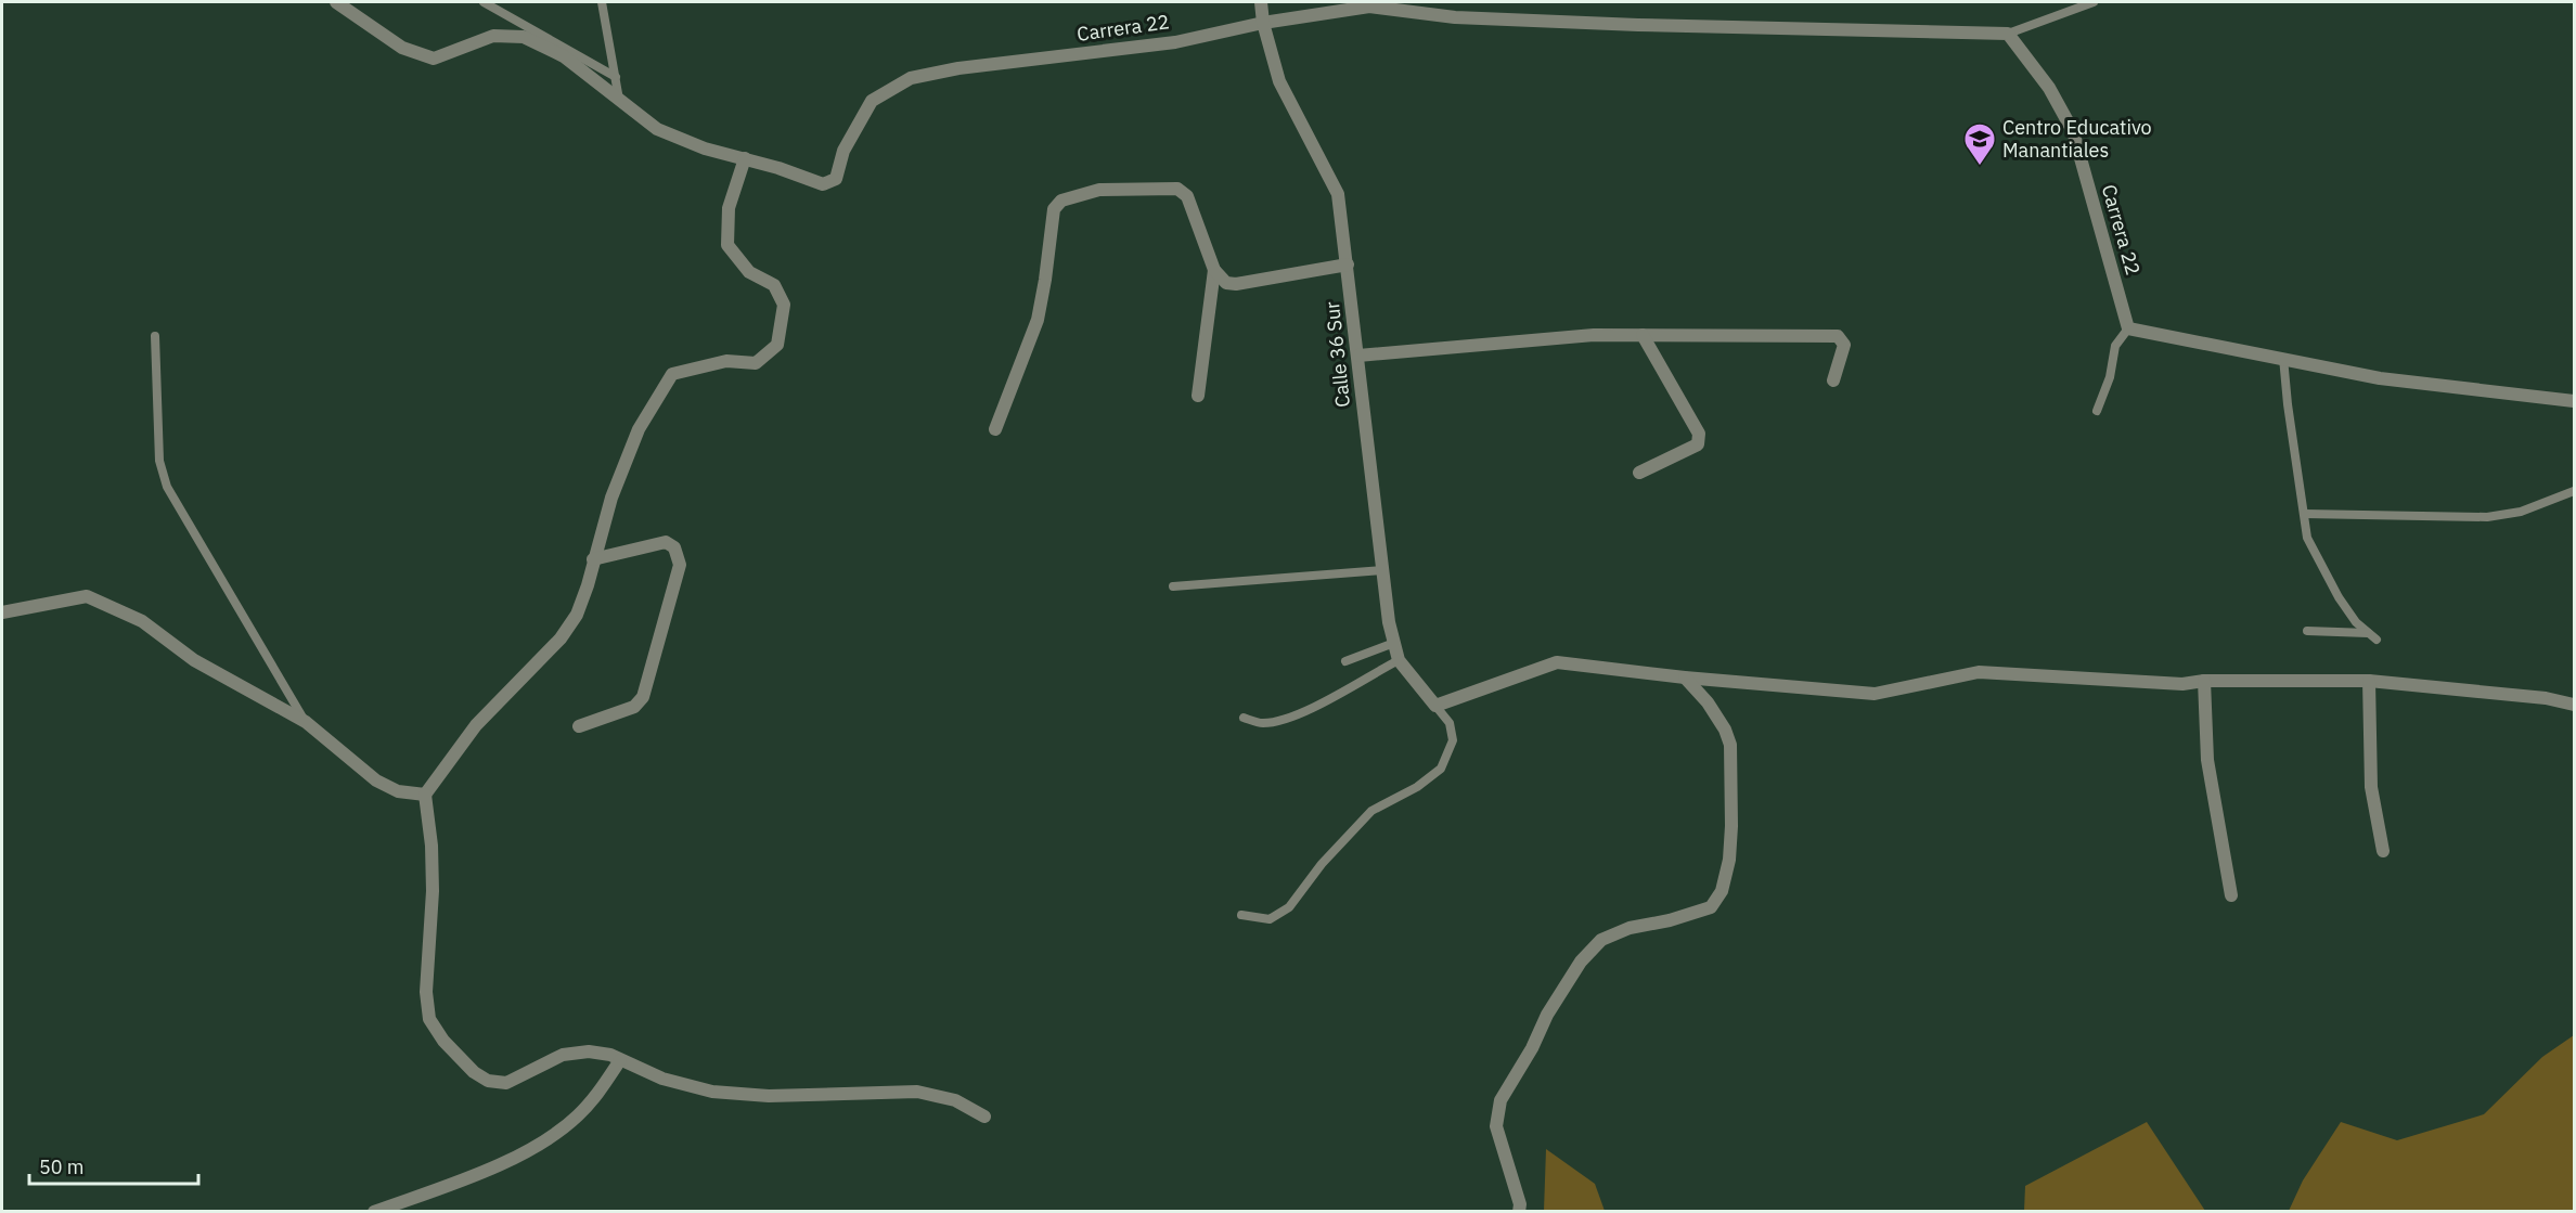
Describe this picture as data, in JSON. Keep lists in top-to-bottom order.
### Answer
{
  "streets": {
    "street": ["Carrera 22", "Calle 36 Sur"]
  },
  "crossings": [
    ["Carrera 22", "Calle 36 Sur"]
  ],
  "places": {
    "school or university": ["Centro Educativo Manantiales"]
  },
  "scale_bar": "50 m"
}
